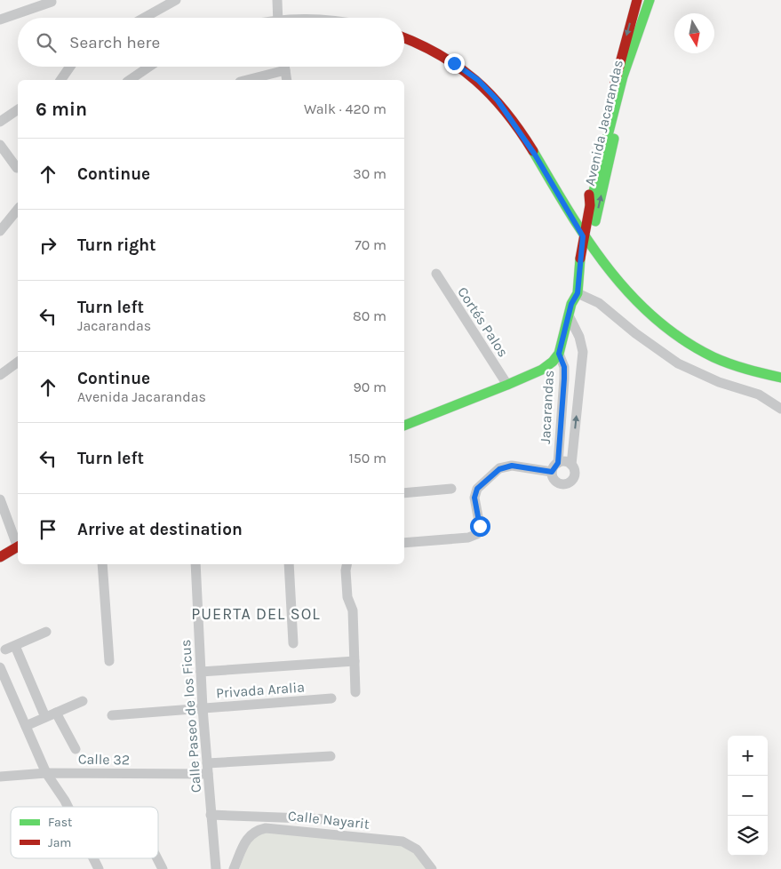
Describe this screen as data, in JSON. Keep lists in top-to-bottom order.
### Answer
{
  "streets": {
    "street": [
      "Avenida Jacarandas",
      "Cortés Palos",
      "Jacarandas",
      "Privada Aralia",
      "Calle Paseo de los Ficus",
      "Calle 32",
      "Calle Nayarit"
    ]
  },
  "crossings": [
    ["Avenida Jacarandas", "Jacarandas"],
    ["Privada Aralia", "Calle Paseo de los Ficus"],
    ["Calle Paseo de los Ficus", "Calle 32"]
  ],
  "districts": ["PUERTA DEL SOL"],
  "legend": ["Fast", "Jam"],
  "north": "bottom",
  "page": {
    "search": "Search here",
    "heading": ["6 min", "Walk · 420 m"],
    "list": [
      ["Continue", "30 m"],
      ["Turn right", "70 m"],
      ["Turn left", "Jacarandas", "80 m"],
      ["Continue", "Avenida Jacarandas", "90 m"],
      ["Turn left", "150 m"],
      "Arrive at destination"
    ],
    "map_buttons": ["+", "−"]
  }
}
